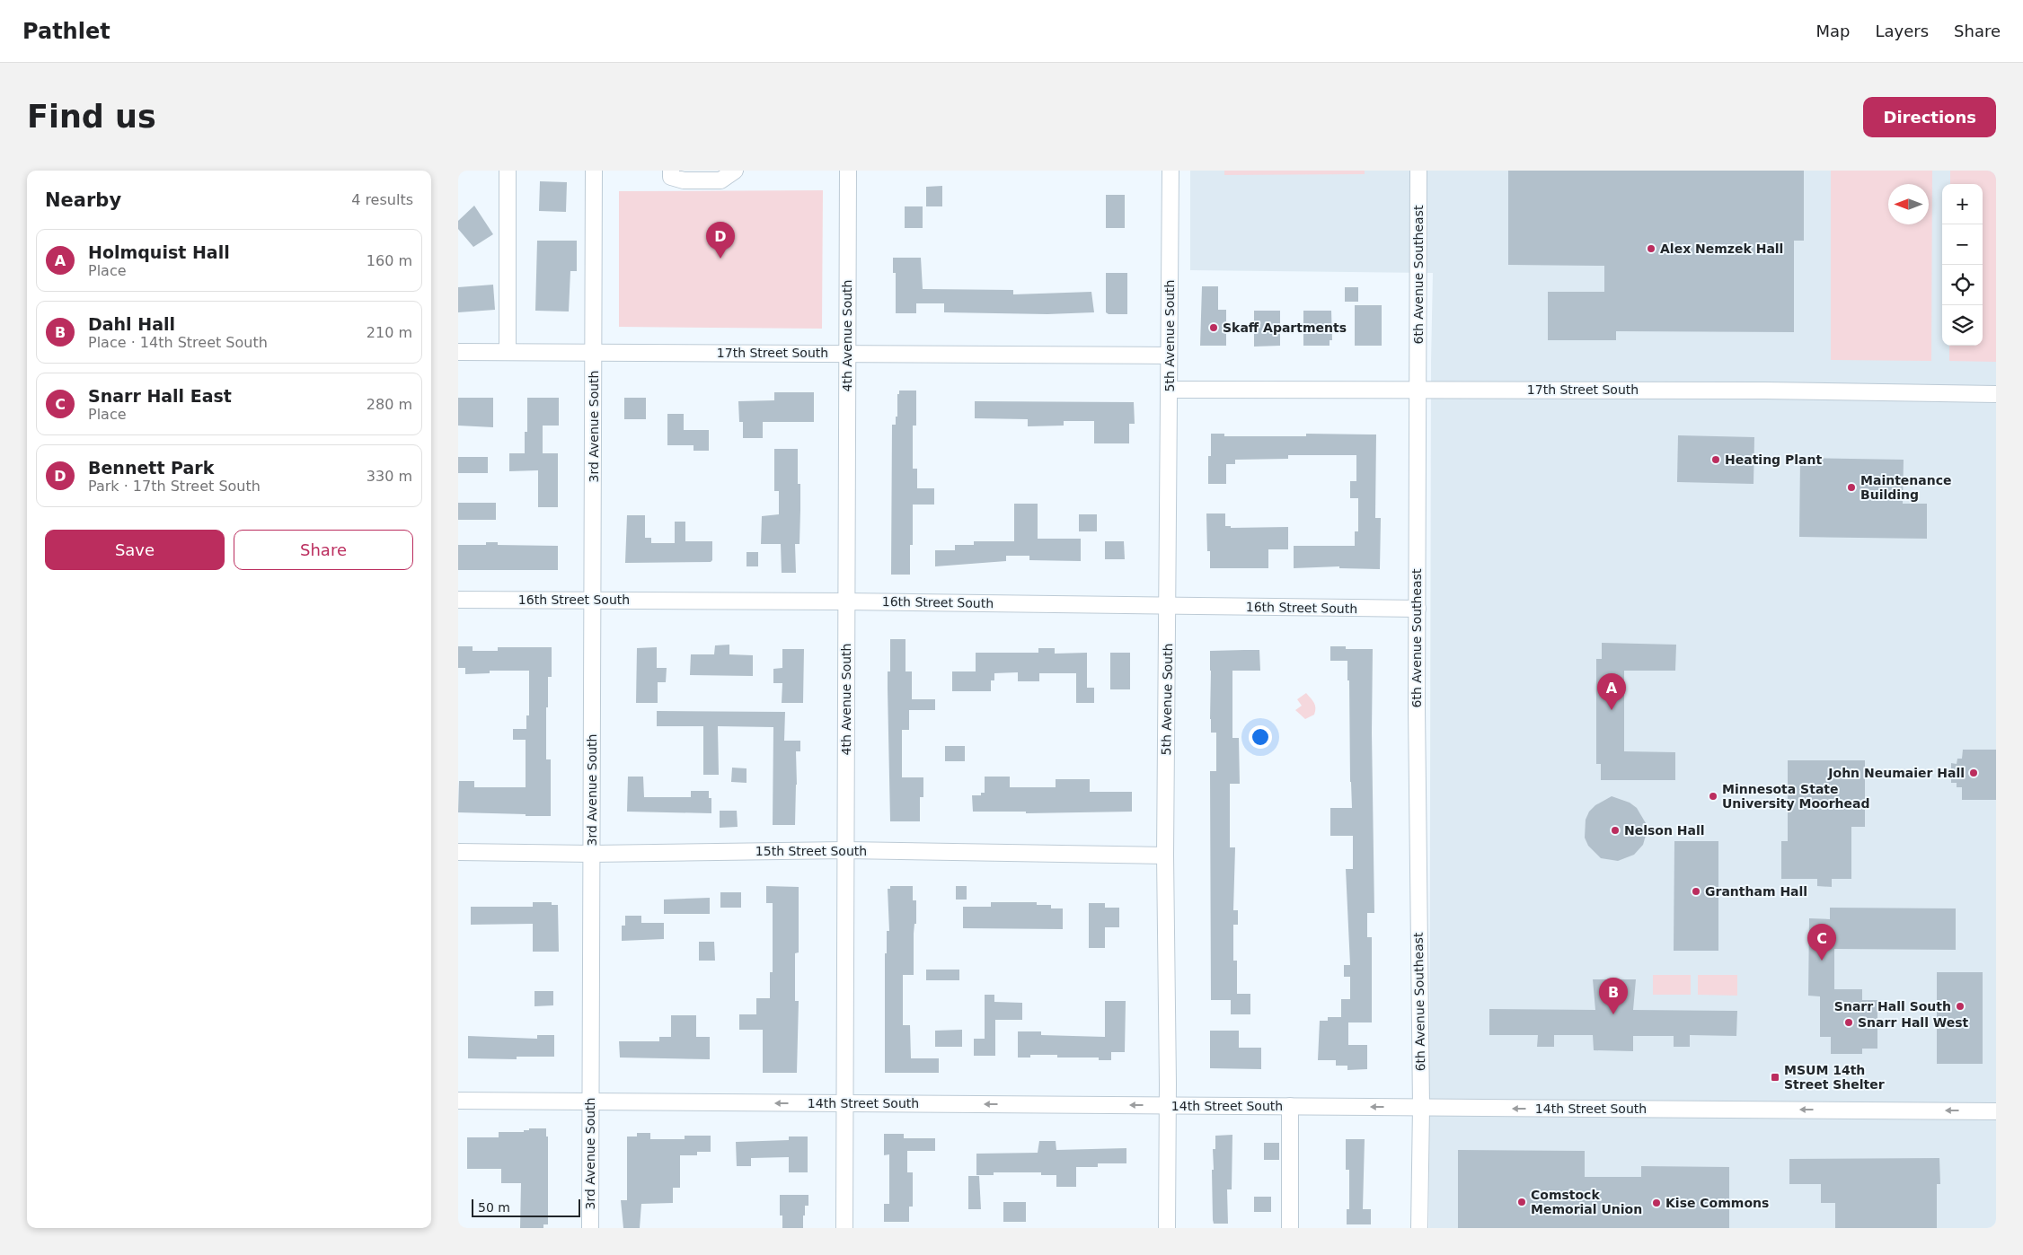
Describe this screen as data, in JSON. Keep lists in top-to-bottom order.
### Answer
{
  "streets": {
    "street": [
      "6th Avenue Southeast",
      "4th Avenue South",
      "5th Avenue South",
      "17th Street South",
      "3rd Avenue South",
      "16th Street South",
      "15th Street South",
      "14th Street South"
    ]
  },
  "crossings": [
    ["6th Avenue Southeast", "17th Street South"],
    ["6th Avenue Southeast", "16th Street South"],
    ["6th Avenue Southeast", "14th Street South"],
    ["4th Avenue South", "17th Street South"],
    ["4th Avenue South", "16th Street South"],
    ["4th Avenue South", "15th Street South"],
    ["4th Avenue South", "14th Street South"],
    ["5th Avenue South", "17th Street South"],
    ["5th Avenue South", "16th Street South"],
    ["5th Avenue South", "15th Street South"],
    ["5th Avenue South", "14th Street South"],
    ["17th Street South", "3rd Avenue South"],
    ["3rd Avenue South", "16th Street South"],
    ["3rd Avenue South", "15th Street South"],
    ["3rd Avenue South", "14th Street South"]
  ],
  "one_way": ["14th Street South"],
  "places": {
    "other": [
      "Alex Nemzek Hall",
      "Skaff Apartments",
      "Heating Plant",
      "Maintenance Building",
      "John Neumaier Hall",
      "Minnesota State University Moorhead",
      "Nelson Hall",
      "Grantham Hall",
      "Snarr Hall South",
      "Snarr Hall West",
      "Comstock Memorial Union",
      "Kise Commons"
    ],
    "transit": ["MSUM 14th Street Shelter"]
  },
  "scale_bar": "50 m",
  "north": "left",
  "page": {
    "header": "Pathlet",
    "nav": ["Map", "Layers", "Share"],
    "buttons": [
      "Directions",
      ["Save", "Share"]
    ],
    "title": "Find us",
    "heading": ["Nearby", "4 results"],
    "map_buttons": ["+", "−"],
    "pins": [
      "D",
      "A",
      "C",
      "B"
    ],
    "list": [
      {
        "mark": "A",
        "name": "Holmquist Hall",
        "note": "Place",
        "value": "160 m"
      },
      {
        "mark": "B",
        "name": "Dahl Hall",
        "note": "Place · 14th Street South",
        "value": "210 m"
      },
      {
        "mark": "C",
        "name": "Snarr Hall East",
        "note": "Place",
        "value": "280 m"
      },
      {
        "mark": "D",
        "name": "Bennett Park",
        "note": "Park · 17th Street South",
        "value": "330 m"
      }
    ],
    "scale": "50 m"
  }
}
